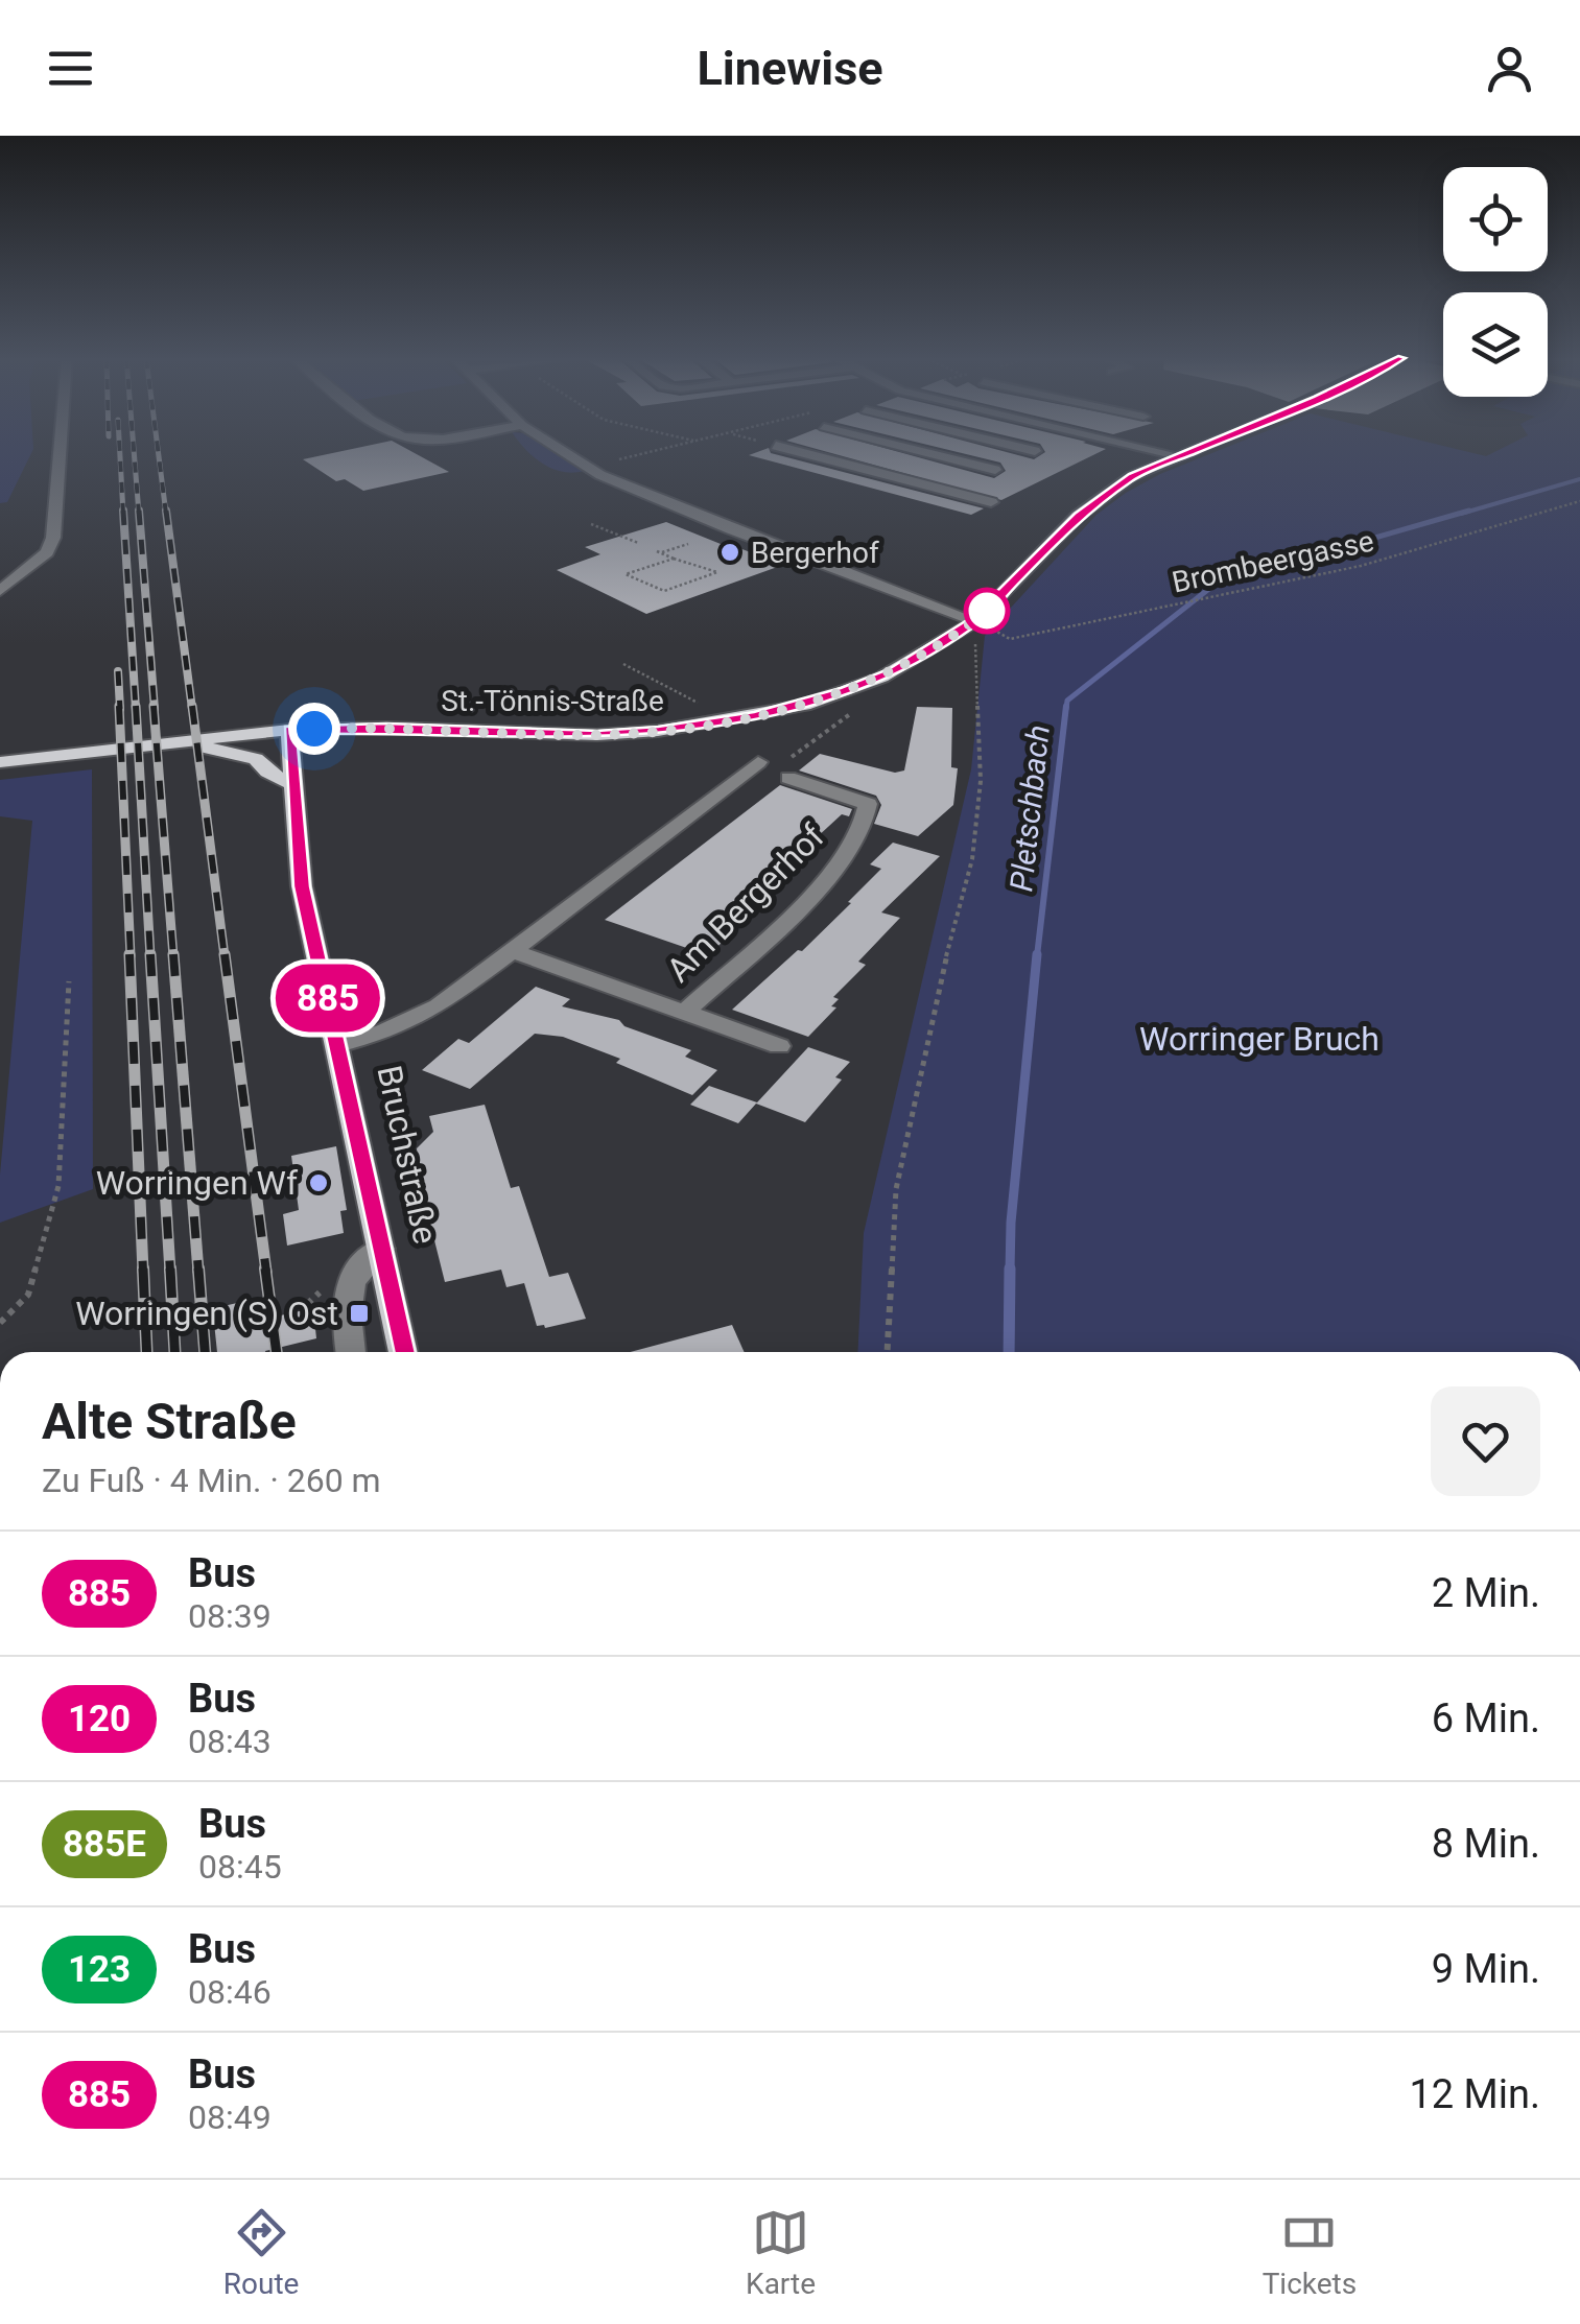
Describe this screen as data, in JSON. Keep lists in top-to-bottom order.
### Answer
{
  "streets": {
    "main road": ["St.-Tönnis-Straße", "Bruchstraße"],
    "street": ["Am Bergerhof"],
    "path": ["Brombeergasse"]
  },
  "crossings": [
    ["Brombeergasse", "St.-Tönnis-Straße"],
    ["St.-Tönnis-Straße", "Bruchstraße"]
  ],
  "water": ["Pletschbach"],
  "parks": ["Worringer Bruch"],
  "places": {
    "other": ["Bergerhof", "Worringen Wf"],
    "transit": ["Worringen (S) Ost"]
  },
  "lines": ["bus line 885"],
  "page": {
    "header": "Linewise",
    "on_map": "885",
    "heading": ["Alte Straße", "Zu Fuß · 4 Min. · 260 m"],
    "list": [
      {
        "mark": "885",
        "name": "Bus",
        "note": "08:39",
        "value": "2 Min."
      },
      {
        "mark": "120",
        "name": "Bus",
        "note": "08:43",
        "value": "6 Min."
      },
      {
        "mark": "885E",
        "name": "Bus",
        "note": "08:45",
        "value": "8 Min."
      },
      {
        "mark": "123",
        "name": "Bus",
        "note": "08:46",
        "value": "9 Min."
      },
      {
        "mark": "885",
        "name": "Bus",
        "note": "08:49",
        "value": "12 Min."
      }
    ],
    "tabs": ["Route", "Karte", "Tickets"]
  }
}
